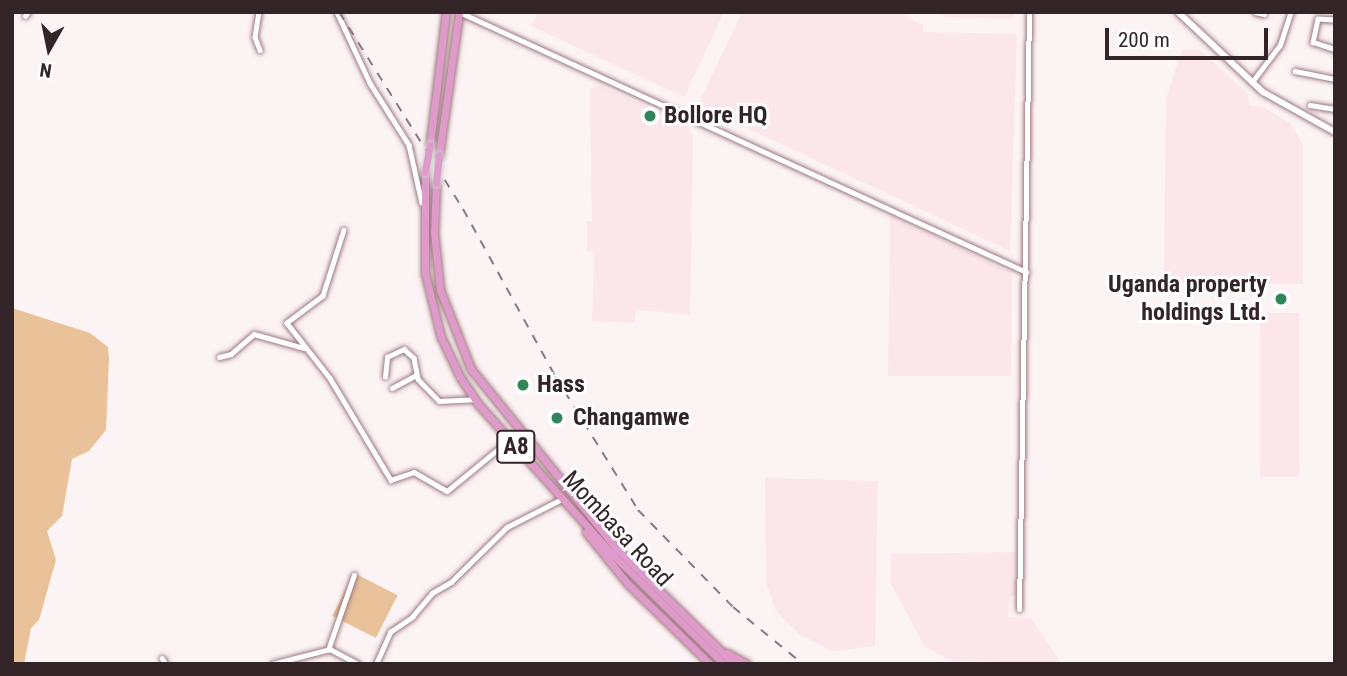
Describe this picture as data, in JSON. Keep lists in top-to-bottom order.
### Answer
{
  "streets": {
    "highway": ["A8", "Mombasa Road"]
  },
  "places": [
    "Bollore HQ",
    "Uganda property holdings Ltd.",
    "Hass",
    "Changamwe"
  ],
  "scale_bar": "200 m",
  "north": "bottom"
}
